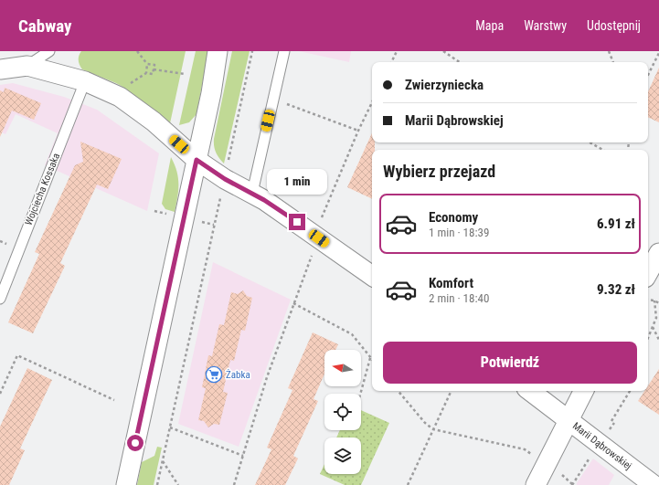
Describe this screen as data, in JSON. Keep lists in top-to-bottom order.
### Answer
{
  "streets": {
    "street": ["Marii Dąbrowskiej"],
    "lane": ["Wojciecha Kossaka"]
  },
  "places": {
    "supermarket": ["Żabka"]
  },
  "north": "left",
  "page": {
    "header": "Cabway",
    "nav": ["Mapa", "Warstwy", "Udostępnij"],
    "banner": ["Zwierzyniecka", "Marii Dąbrowskiej"],
    "heading": "Wybierz przejazd",
    "bubble": "1 min",
    "list": [
      {
        "name": "Economy",
        "note": "1 min · 18:39",
        "value": "6.91 zł"
      },
      {
        "name": "Komfort",
        "note": "2 min · 18:40",
        "value": "9.32 zł"
      }
    ],
    "buttons": "Potwierdź"
  }
}
